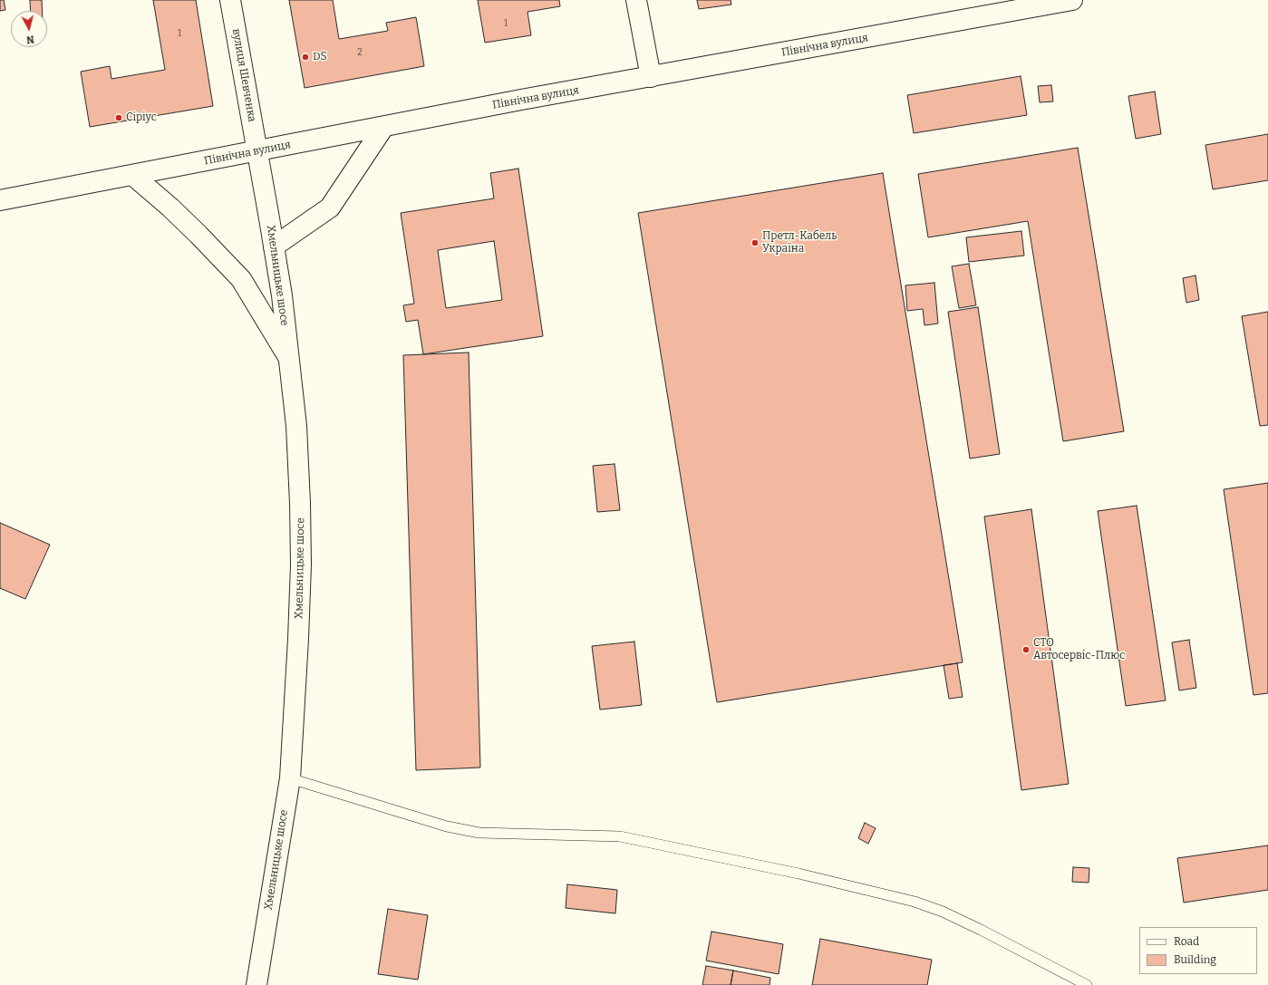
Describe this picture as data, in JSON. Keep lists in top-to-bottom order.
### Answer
{
  "streets": {
    "main road": ["Північна вулиця", "вулиця Шевченка", "Хмельницьке шосе"]
  },
  "crossings": [
    ["Північна вулиця", "вулиця Шевченка"],
    ["Північна вулиця", "Хмельницьке шосе"],
    ["вулиця Шевченка", "Хмельницьке шосе"]
  ],
  "places": [
    "DS",
    "Сіріус",
    "Претл-Кабель Україна",
    "СТО Автосервіс-Плюс"
  ],
  "house_numbers": ["1", "1", "2"],
  "legend": ["Road", "Building"],
  "north": "bottom"
}
